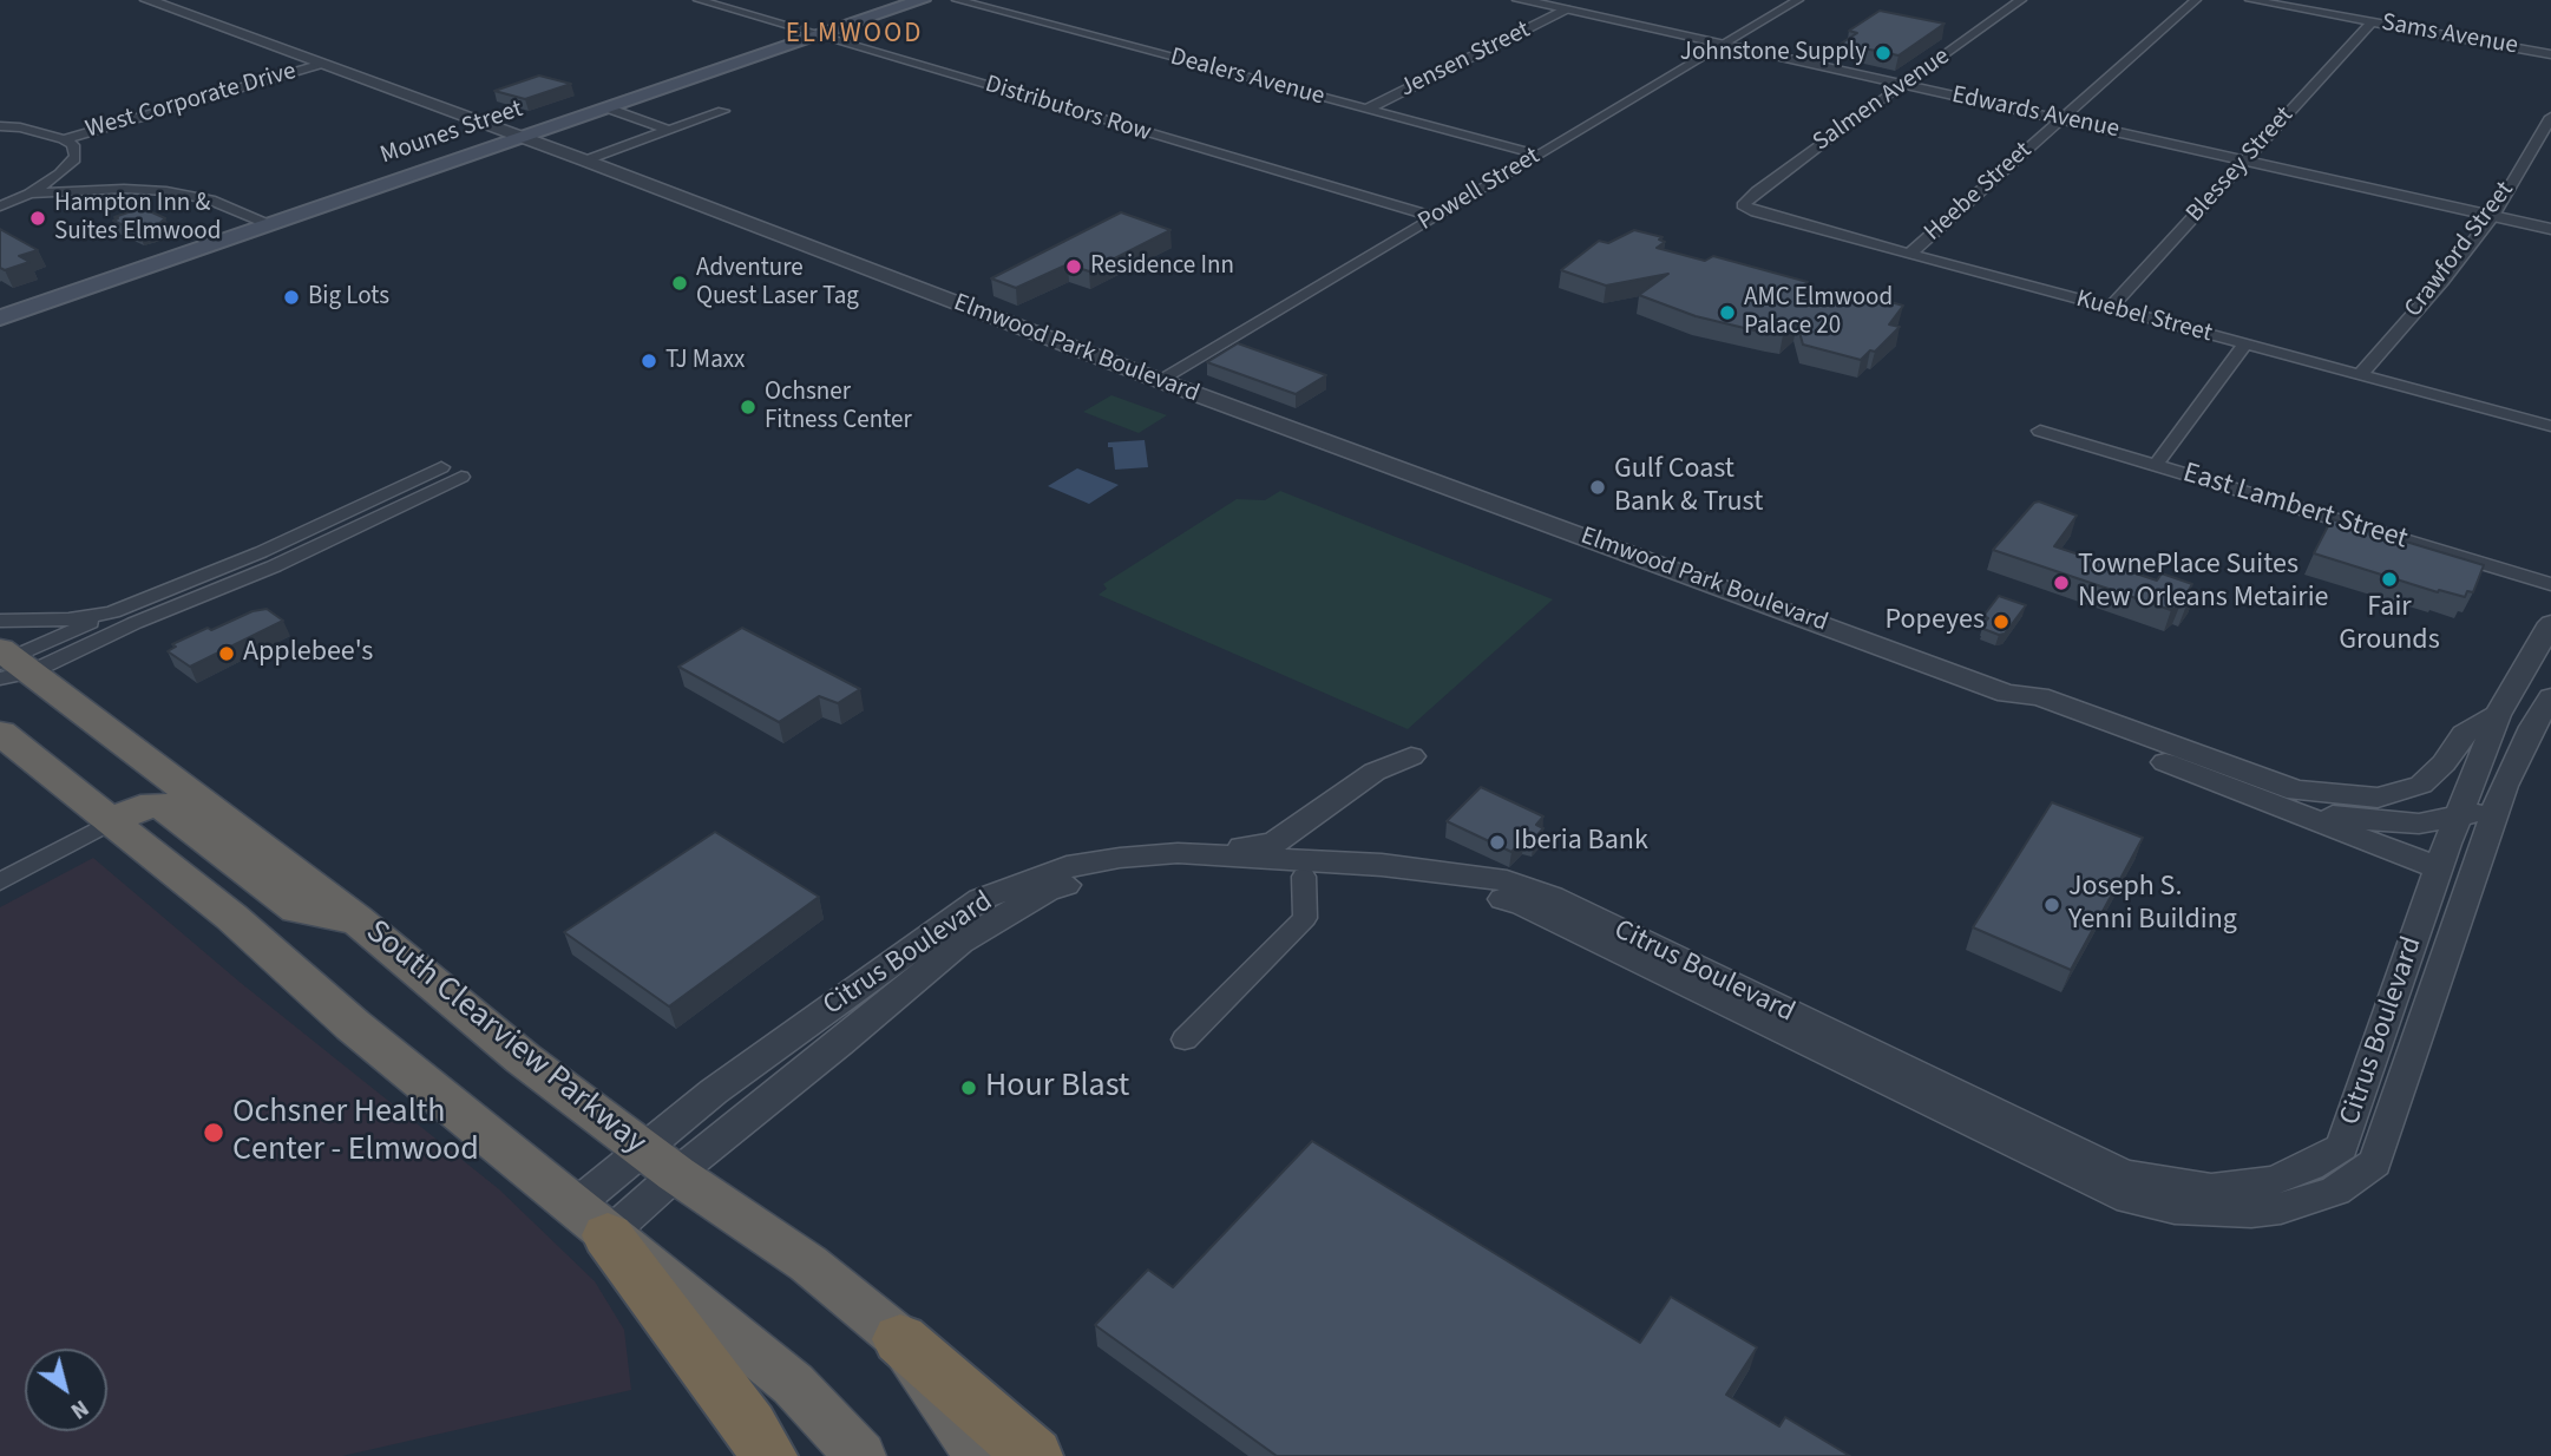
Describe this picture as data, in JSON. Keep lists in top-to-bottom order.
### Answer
{
  "streets": {
    "highway": ["South Clearview Parkway"],
    "main road": ["Mounes Street"],
    "street": [
      "Sams Avenue",
      "Jensen Street",
      "Dealers Avenue",
      "Salmen Avenue",
      "West Corporate Drive",
      "Distributors Row",
      "Edwards Avenue",
      "Blessey Street",
      "Powell Street",
      "Heebe Street",
      "Crawford Street",
      "Kuebel Street",
      "Elmwood Park Boulevard",
      "East Lambert Street",
      "Citrus Boulevard"
    ]
  },
  "crossings": [
    ["Sams Avenue", "Blessey Street"],
    ["Jensen Street", "Dealers Avenue"],
    ["Jensen Street", "Edwards Avenue"],
    ["Dealers Avenue", "Powell Street"],
    ["Salmen Avenue", "Edwards Avenue"],
    ["Salmen Avenue", "Kuebel Street"],
    ["West Corporate Drive", "Elmwood Park Boulevard"],
    ["Distributors Row", "Mounes Street"],
    ["Distributors Row", "Powell Street"],
    ["Edwards Avenue", "Blessey Street"],
    ["Edwards Avenue", "Powell Street"],
    ["Edwards Avenue", "Heebe Street"],
    ["Edwards Avenue", "Crawford Street"],
    ["Mounes Street", "Elmwood Park Boulevard"],
    ["Blessey Street", "Kuebel Street"],
    ["Powell Street", "Elmwood Park Boulevard"],
    ["Heebe Street", "Kuebel Street"],
    ["Crawford Street", "Kuebel Street"],
    ["Elmwood Park Boulevard", "Citrus Boulevard"],
    ["Citrus Boulevard", "South Clearview Parkway"]
  ],
  "districts": ["ELMWOOD"],
  "places": [
    "Johnstone Supply",
    "Hampton Inn & Suites Elmwood",
    "Residence Inn",
    "Adventure Quest Laser Tag",
    "Big Lots",
    "AMC Elmwood Palace 20",
    "TJ Maxx",
    "Ochsner Fitness Center",
    "Gulf Coast Bank & Trust",
    "Fair Grounds",
    "TownePlace Suites New Orleans Metairie",
    "Popeyes",
    "Applebee's",
    "Iberia Bank",
    "Joseph S. Yenni Building",
    "Hour Blast",
    "Ochsner Health Center - Elmwood"
  ],
  "north": "bottom right"
}
